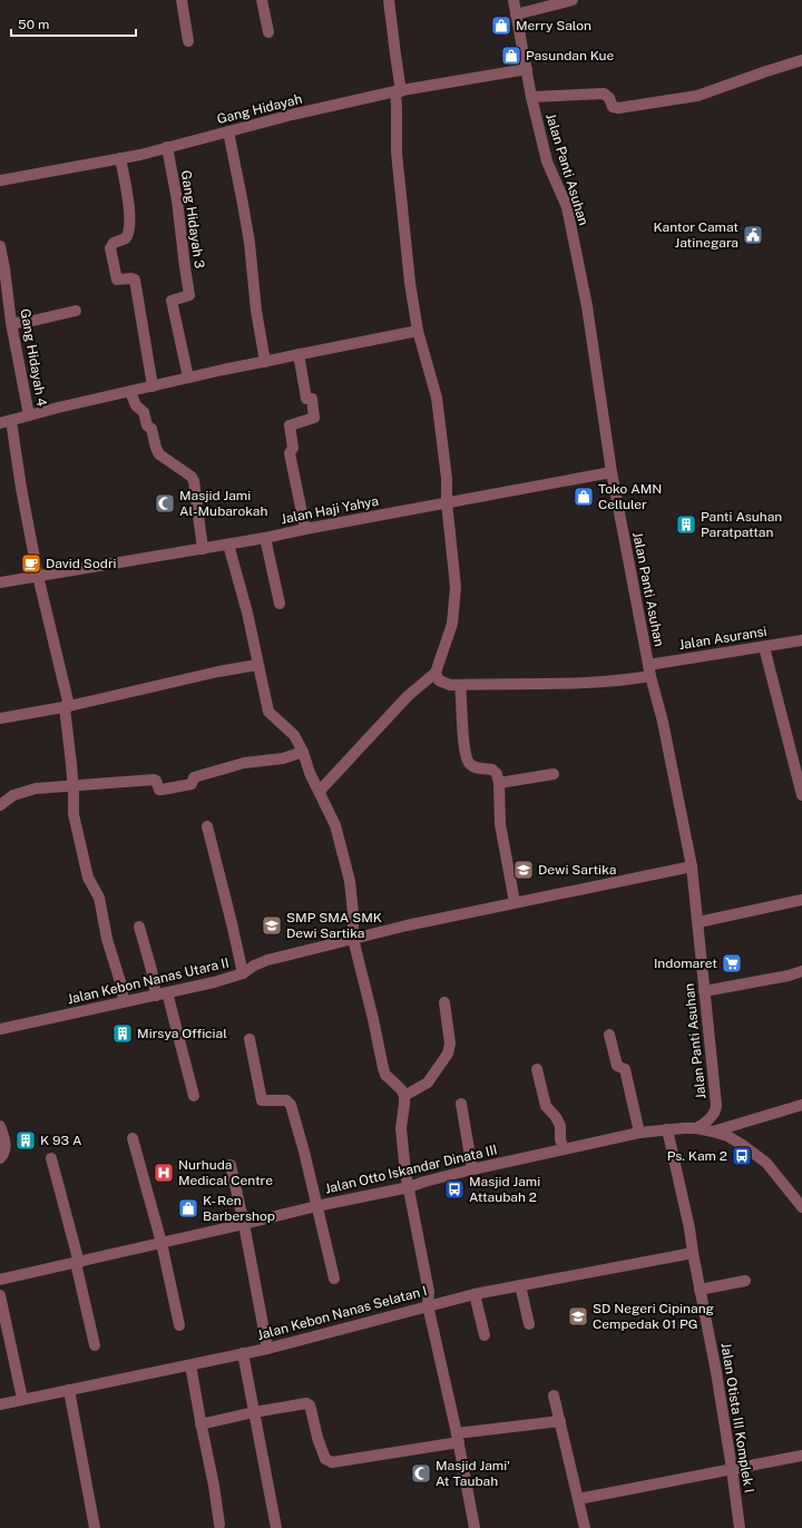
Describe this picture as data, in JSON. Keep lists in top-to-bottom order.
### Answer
{
  "streets": {
    "street": [
      "Gang Hidayah",
      "Jalan Panti Asuhan",
      "Gang Hidayah 3",
      "Gang Hidayah 4",
      "Jalan Haji Yahya",
      "Jalan Asuransi",
      "Jalan Kebon Nanas Utara II",
      "Jalan Otto Iskandar Dinata III",
      "Jalan Kebon Nanas Selatan I",
      "Jalan Otista III Komplek I"
    ]
  },
  "crossings": [
    ["Gang Hidayah", "Jalan Panti Asuhan"],
    ["Gang Hidayah", "Gang Hidayah 3"],
    ["Jalan Panti Asuhan", "Jalan Haji Yahya"],
    ["Jalan Panti Asuhan", "Jalan Asuransi"],
    ["Jalan Panti Asuhan", "Jalan Kebon Nanas Utara II"],
    ["Jalan Panti Asuhan", "Jalan Otto Iskandar Dinata III"],
    ["Jalan Otto Iskandar Dinata III", "Jalan Otista III Komplek I"],
    ["Jalan Kebon Nanas Selatan I", "Jalan Otista III Komplek I"]
  ],
  "places": {
    "shop": [
      "Merry Salon",
      "Pasundan Kue",
      "Toko AMN Celluler",
      "K- Ren Barbershop"
    ],
    "public building": ["Kantor Camat Jatinegara"],
    "mosque": ["Masjid Jami Al-Mubarokah", "Masjid Jami' At Taubah"],
    "building": ["Panti Asuhan Paratpattan", "Mirsya Official", "K 93 A"],
    "cafe": ["David Sodri"],
    "school or university": ["Dewi Sartika", "SMP SMA SMK Dewi Sartika", "SD Negeri Cipinang Cempedak 01 PG"],
    "supermarket": ["Indomaret"],
    "bus stop": ["Ps. Kam 2", "Masjid Jami Attaubah 2"],
    "hospital": ["Nurhuda Medical Centre"]
  },
  "scale_bar": "50 m"
}
